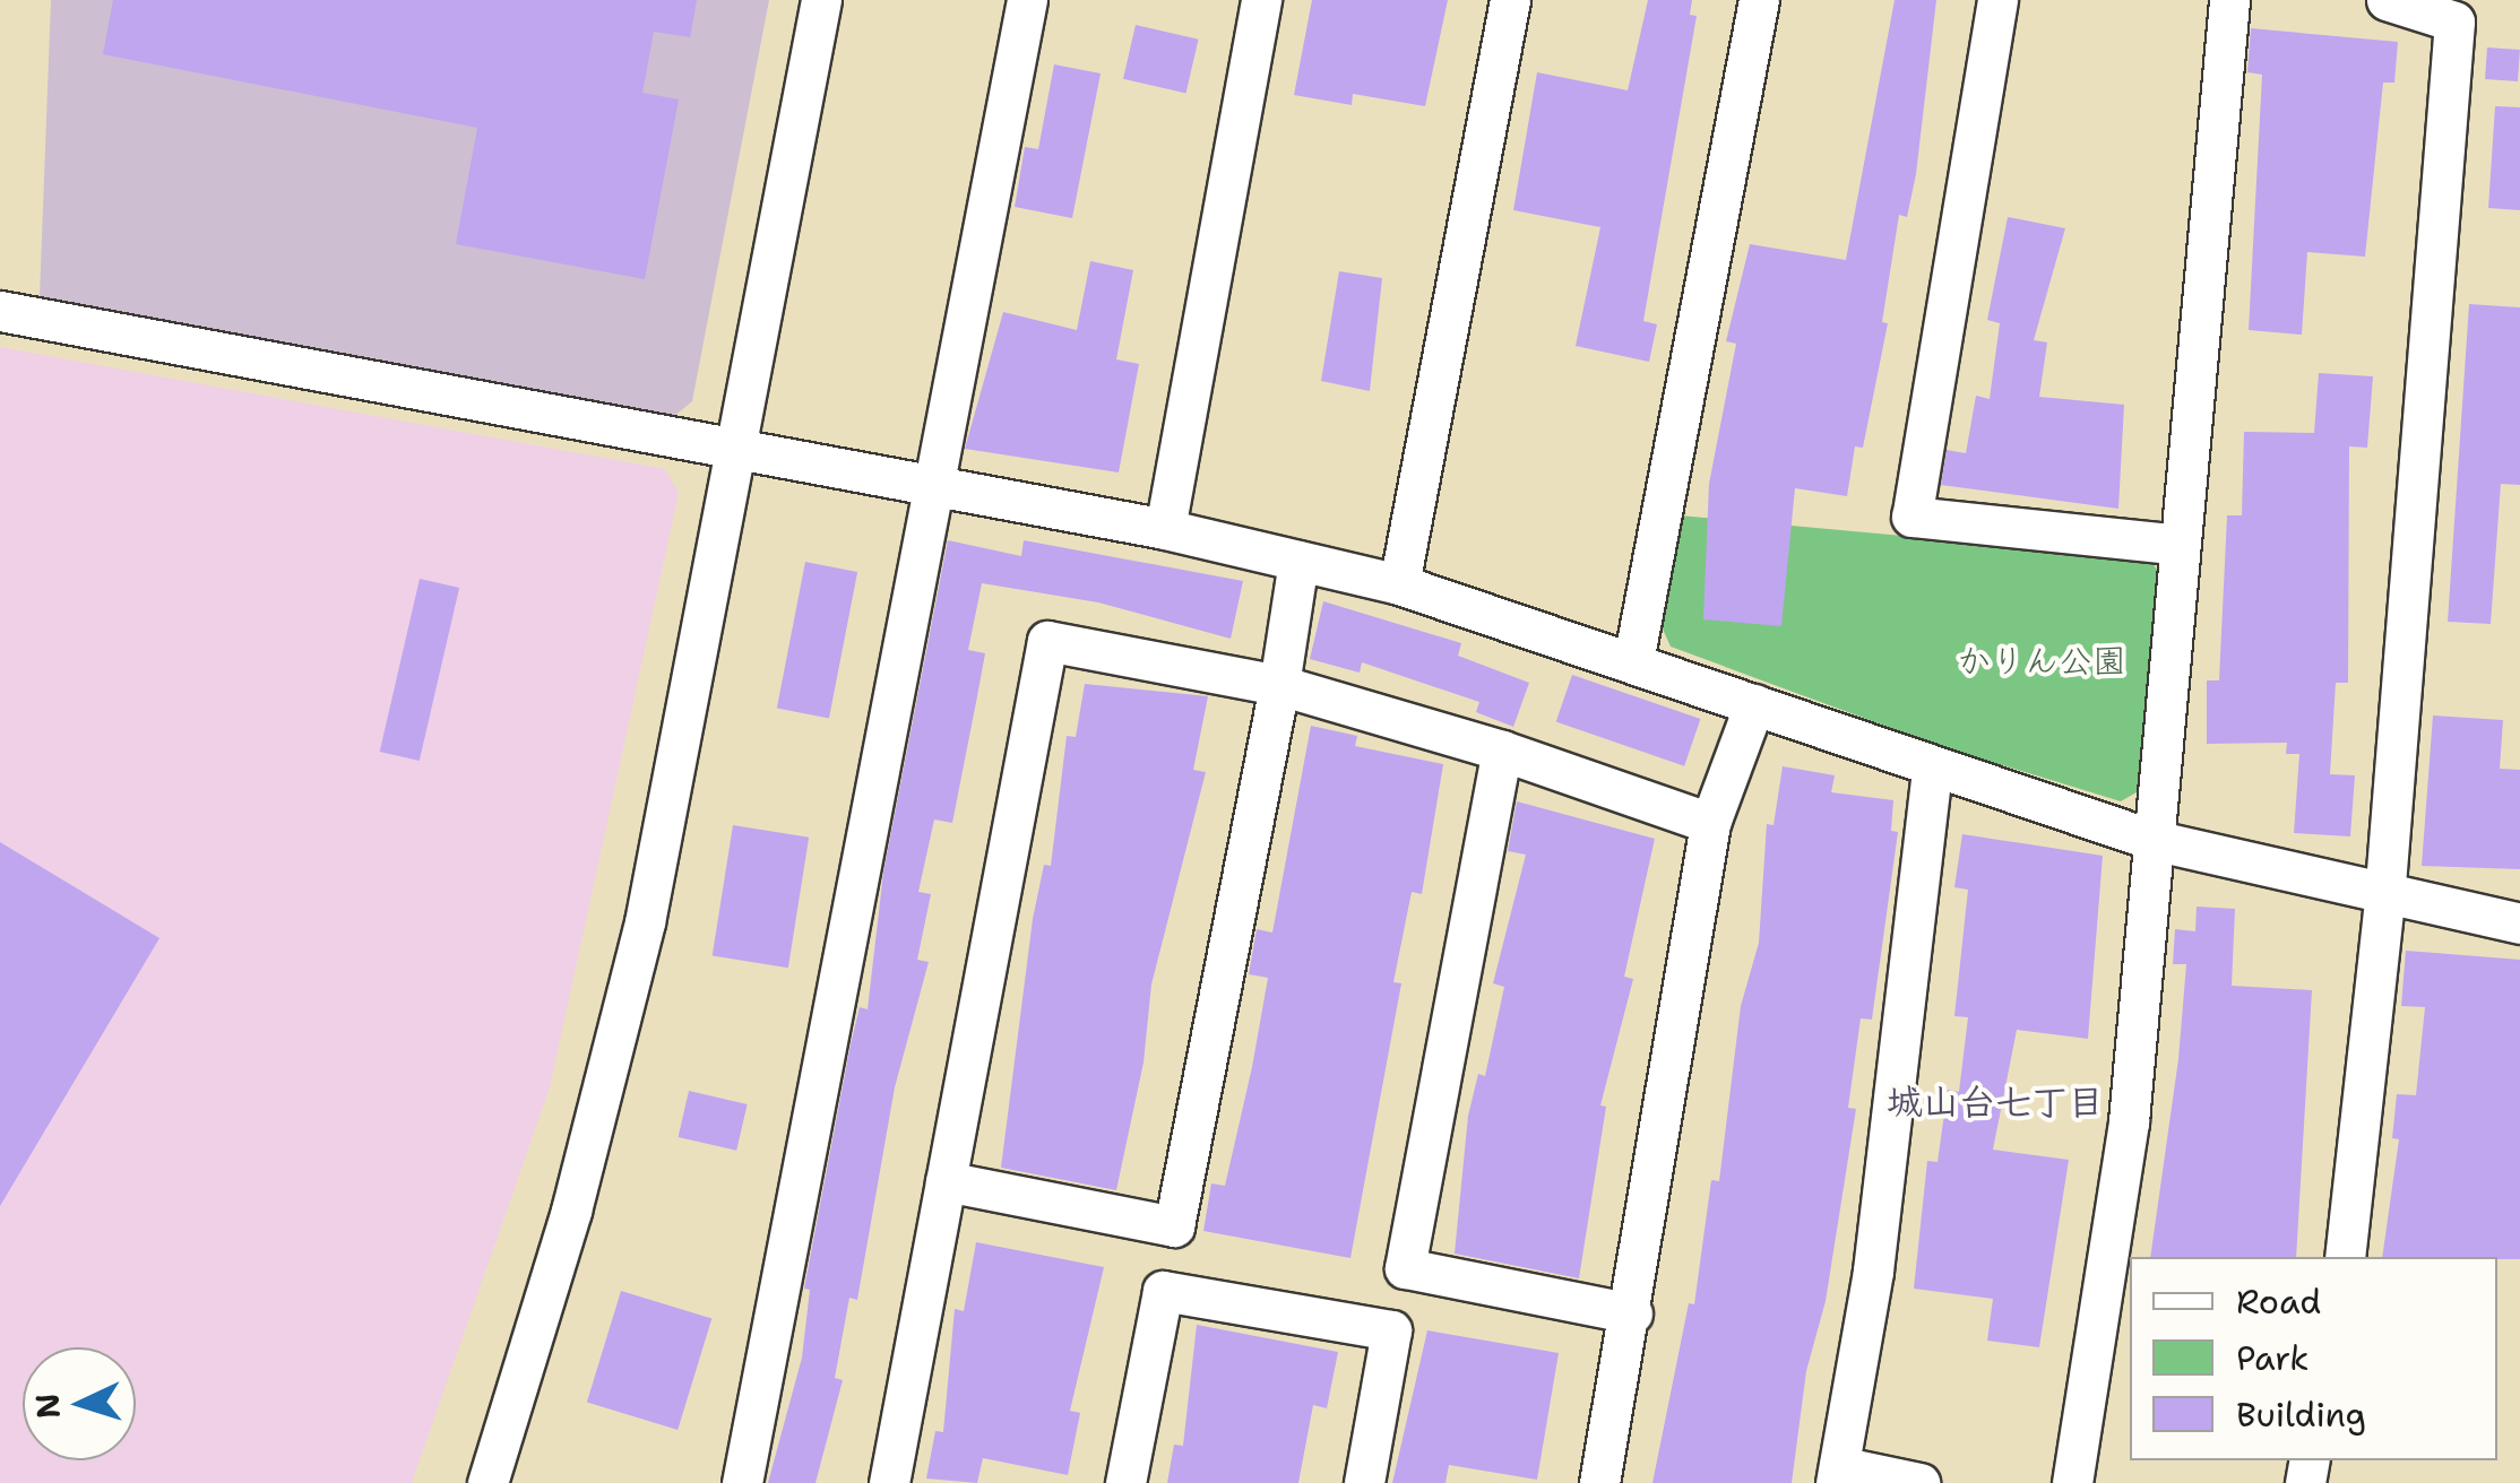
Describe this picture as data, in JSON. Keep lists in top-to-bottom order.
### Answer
{
  "districts": ["城山台七丁目"],
  "parks": ["かりん公園"],
  "legend": ["Road", "Park", "Building"],
  "north": "left"
}
